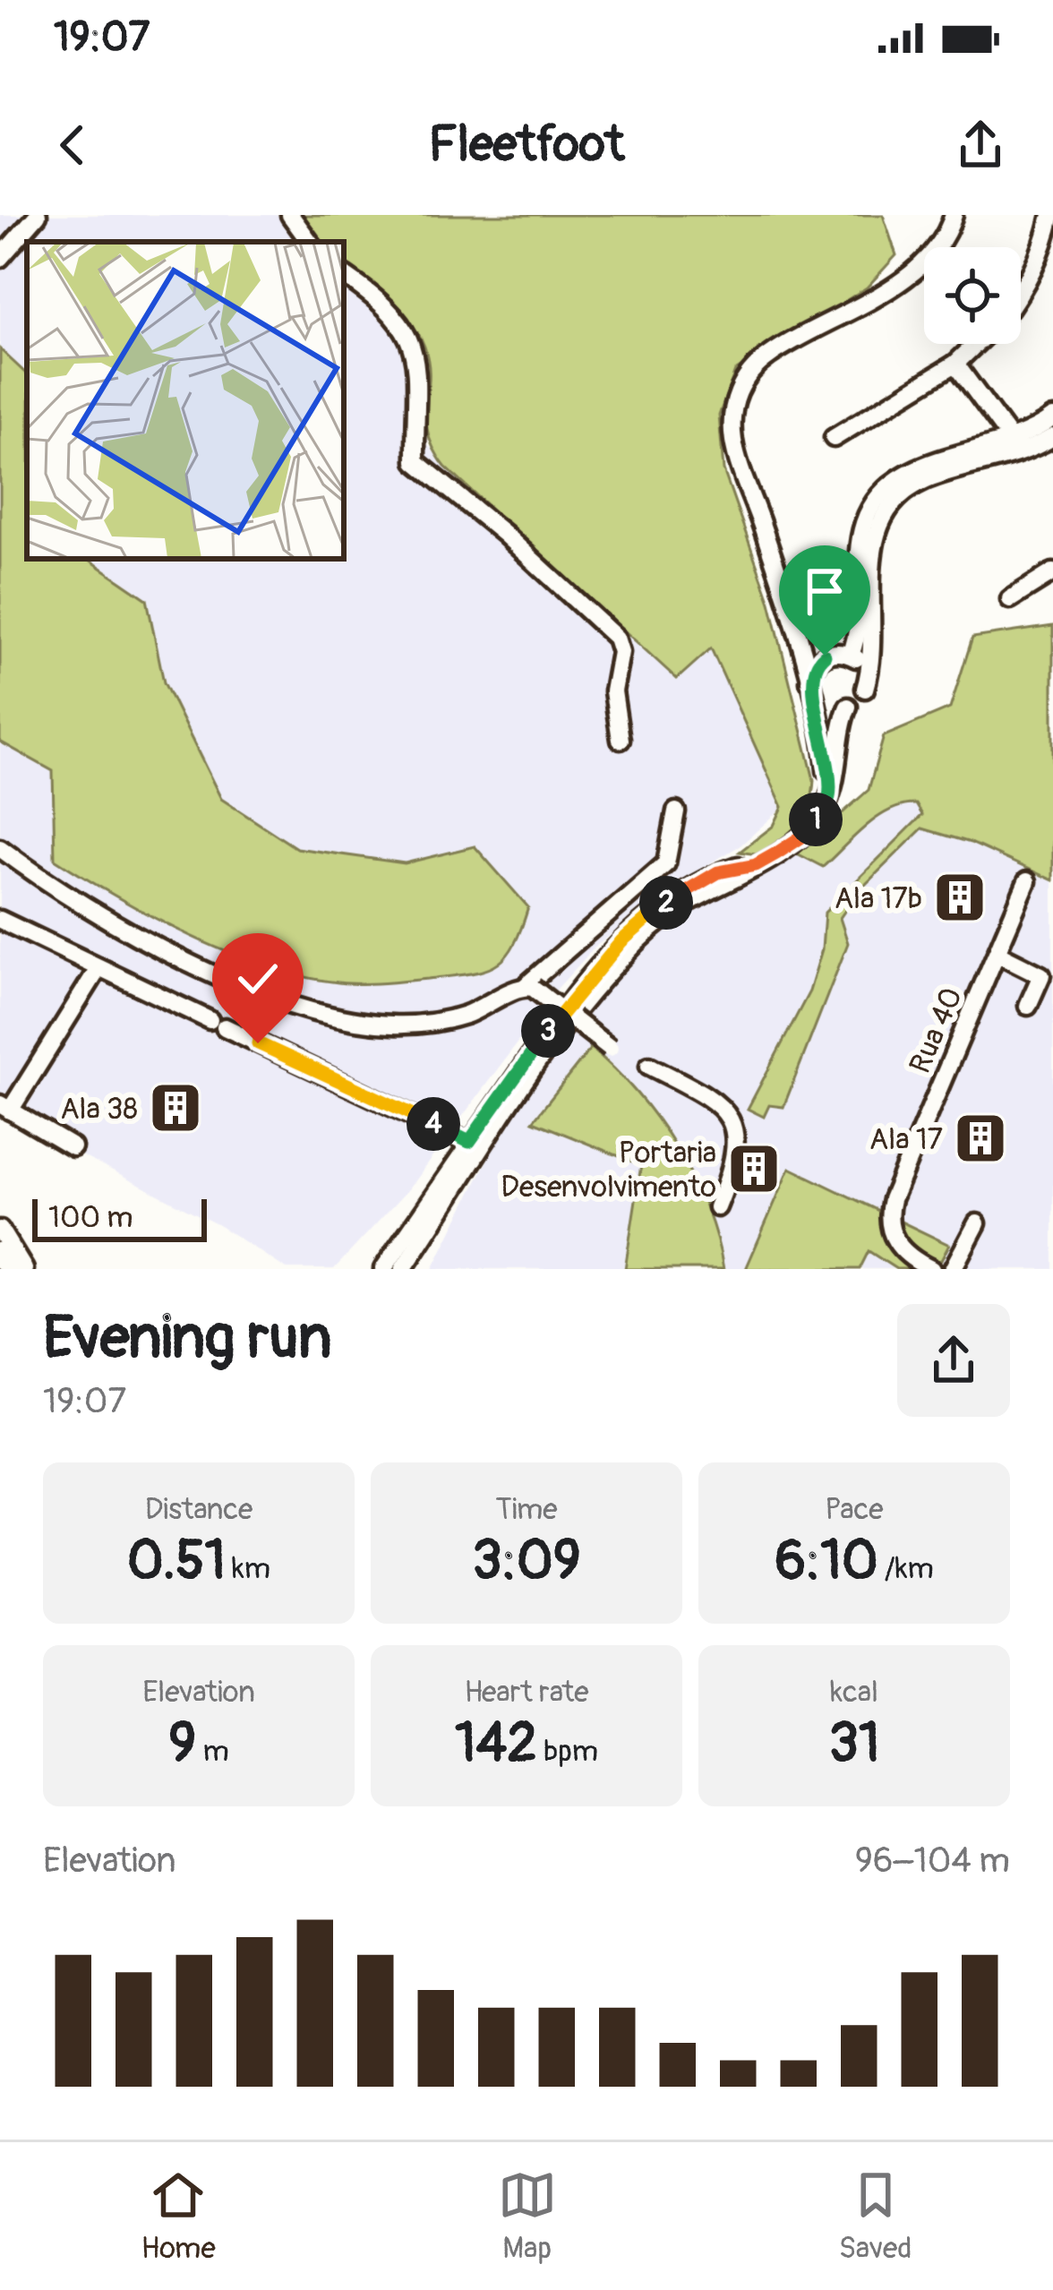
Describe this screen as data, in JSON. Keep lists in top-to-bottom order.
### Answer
{
  "streets": {
    "street": ["Rua 40"]
  },
  "places": {
    "building": [
      "Ala 17b",
      "Ala 38",
      "Ala 17",
      "Portaria Desenvolvimento"
    ]
  },
  "scale_bar": "100 m",
  "page": {
    "status": "19:07",
    "header": "Fleetfoot",
    "pins": [
      "1",
      "2",
      "3",
      "4"
    ],
    "scale": "100 m",
    "heading": ["Evening run", "19:07"],
    "stats": [
      ["Distance", "0.51 km"],
      ["Time", "3:09"],
      ["Pace", "6:10 /km"],
      ["Elevation", "9 m"],
      ["Heart rate", "142 bpm"],
      ["kcal", "31"]
    ],
    "chart": ["Elevation", "96–104 m"],
    "tabs": ["Home", "Map", "Saved"]
  }
}
